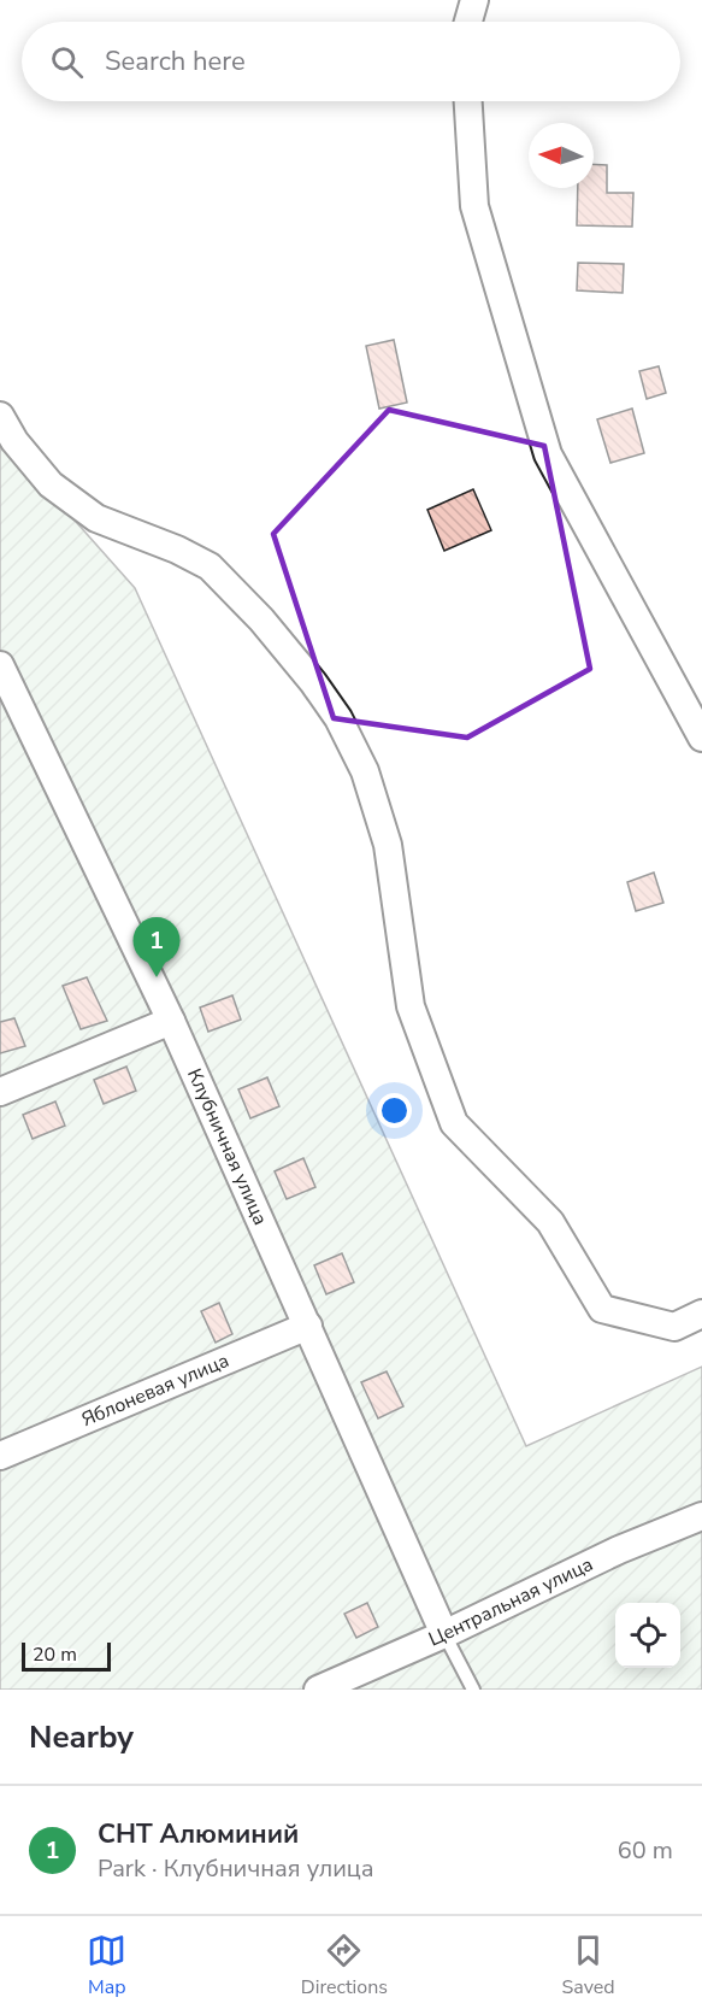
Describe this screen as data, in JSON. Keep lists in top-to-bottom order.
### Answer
{
  "streets": {
    "street": ["Клубничная улица", "Яблоневая улица", "Центральная улица"]
  },
  "crossings": [
    ["Клубничная улица", "Яблоневая улица"],
    ["Клубничная улица", "Центральная улица"]
  ],
  "scale_bar": "20 m",
  "north": "left",
  "page": {
    "search": "Search here",
    "pins": "1",
    "scale": "20 m",
    "heading": "Nearby",
    "list": [
      {
        "mark": "1",
        "name": "СНТ Алюминий",
        "note": "Park · Клубничная улица",
        "value": "60 m"
      }
    ],
    "nav": ["Map", "Directions", "Saved"]
  }
}
